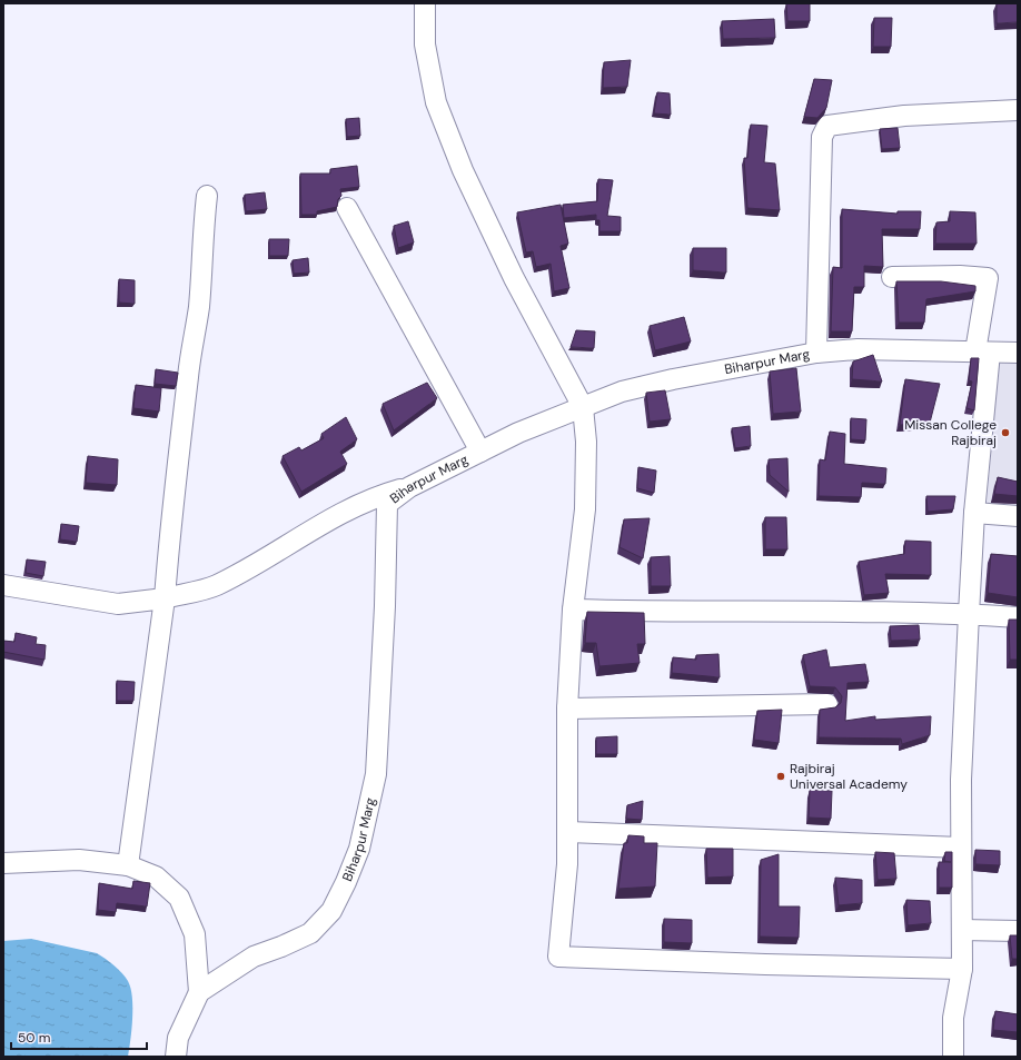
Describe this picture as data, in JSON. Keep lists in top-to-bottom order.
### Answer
{
  "streets": {
    "street": ["Biharpur Marg"]
  },
  "places": ["Missan College Rajbiraj", "Rajbiraj Universal Academy"],
  "scale_bar": "50 m"
}
